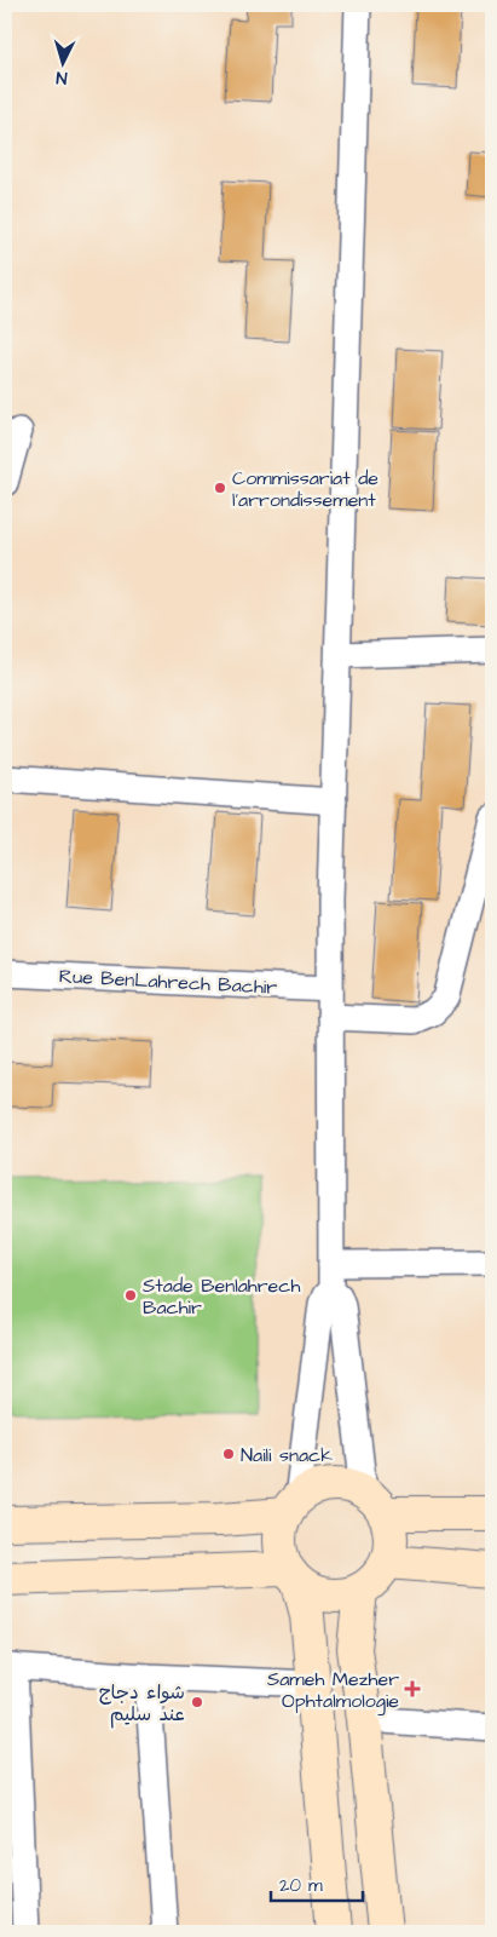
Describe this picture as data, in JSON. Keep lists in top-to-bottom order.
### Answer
{
  "streets": {
    "street": ["Rue BenLahrech Bachir"]
  },
  "places": {
    "other": [
      "Commissariat de l'arrondissement",
      "Stade Benlahrech Bachir",
      "Naili snack",
      "شواء دجاج عند سليم"
    ],
    "health": ["Sameh Mezher Ophtalmologie"]
  },
  "scale_bar": "20 m",
  "north": "bottom"
}
